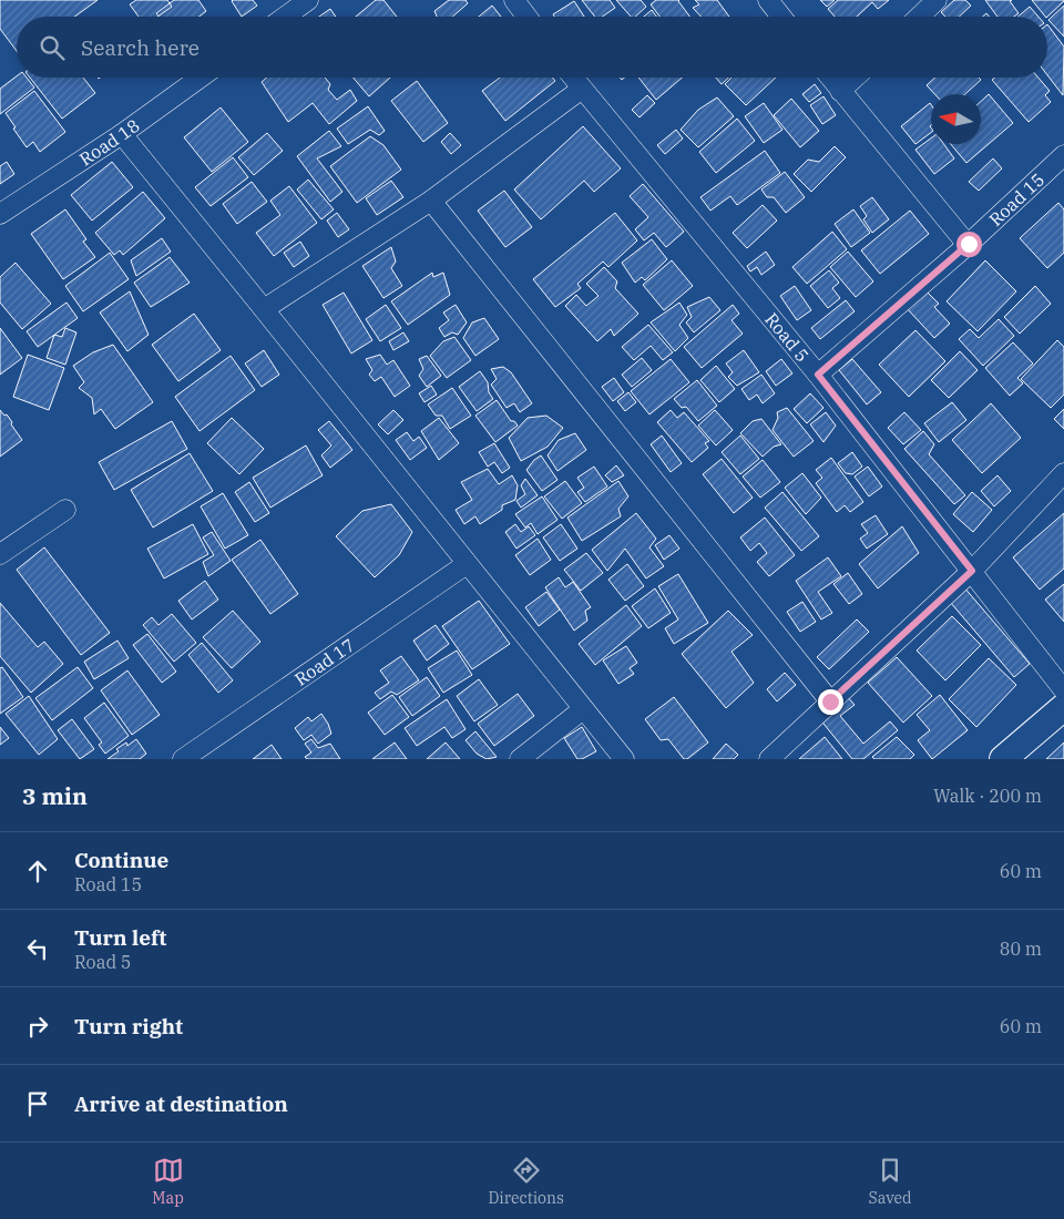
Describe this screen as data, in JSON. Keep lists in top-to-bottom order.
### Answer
{
  "streets": {
    "street": [
      "Road 18",
      "Road 15",
      "Road 5",
      "Road 17"
    ]
  },
  "crossings": [
    ["Road 15", "Road 5"]
  ],
  "north": "left",
  "page": {
    "search": "Search here",
    "heading": ["3 min", "Walk · 200 m"],
    "list": [
      ["Continue", "Road 15", "60 m"],
      ["Turn left", "Road 5", "80 m"],
      ["Turn right", "60 m"],
      "Arrive at destination"
    ],
    "nav": ["Map", "Directions", "Saved"]
  }
}
